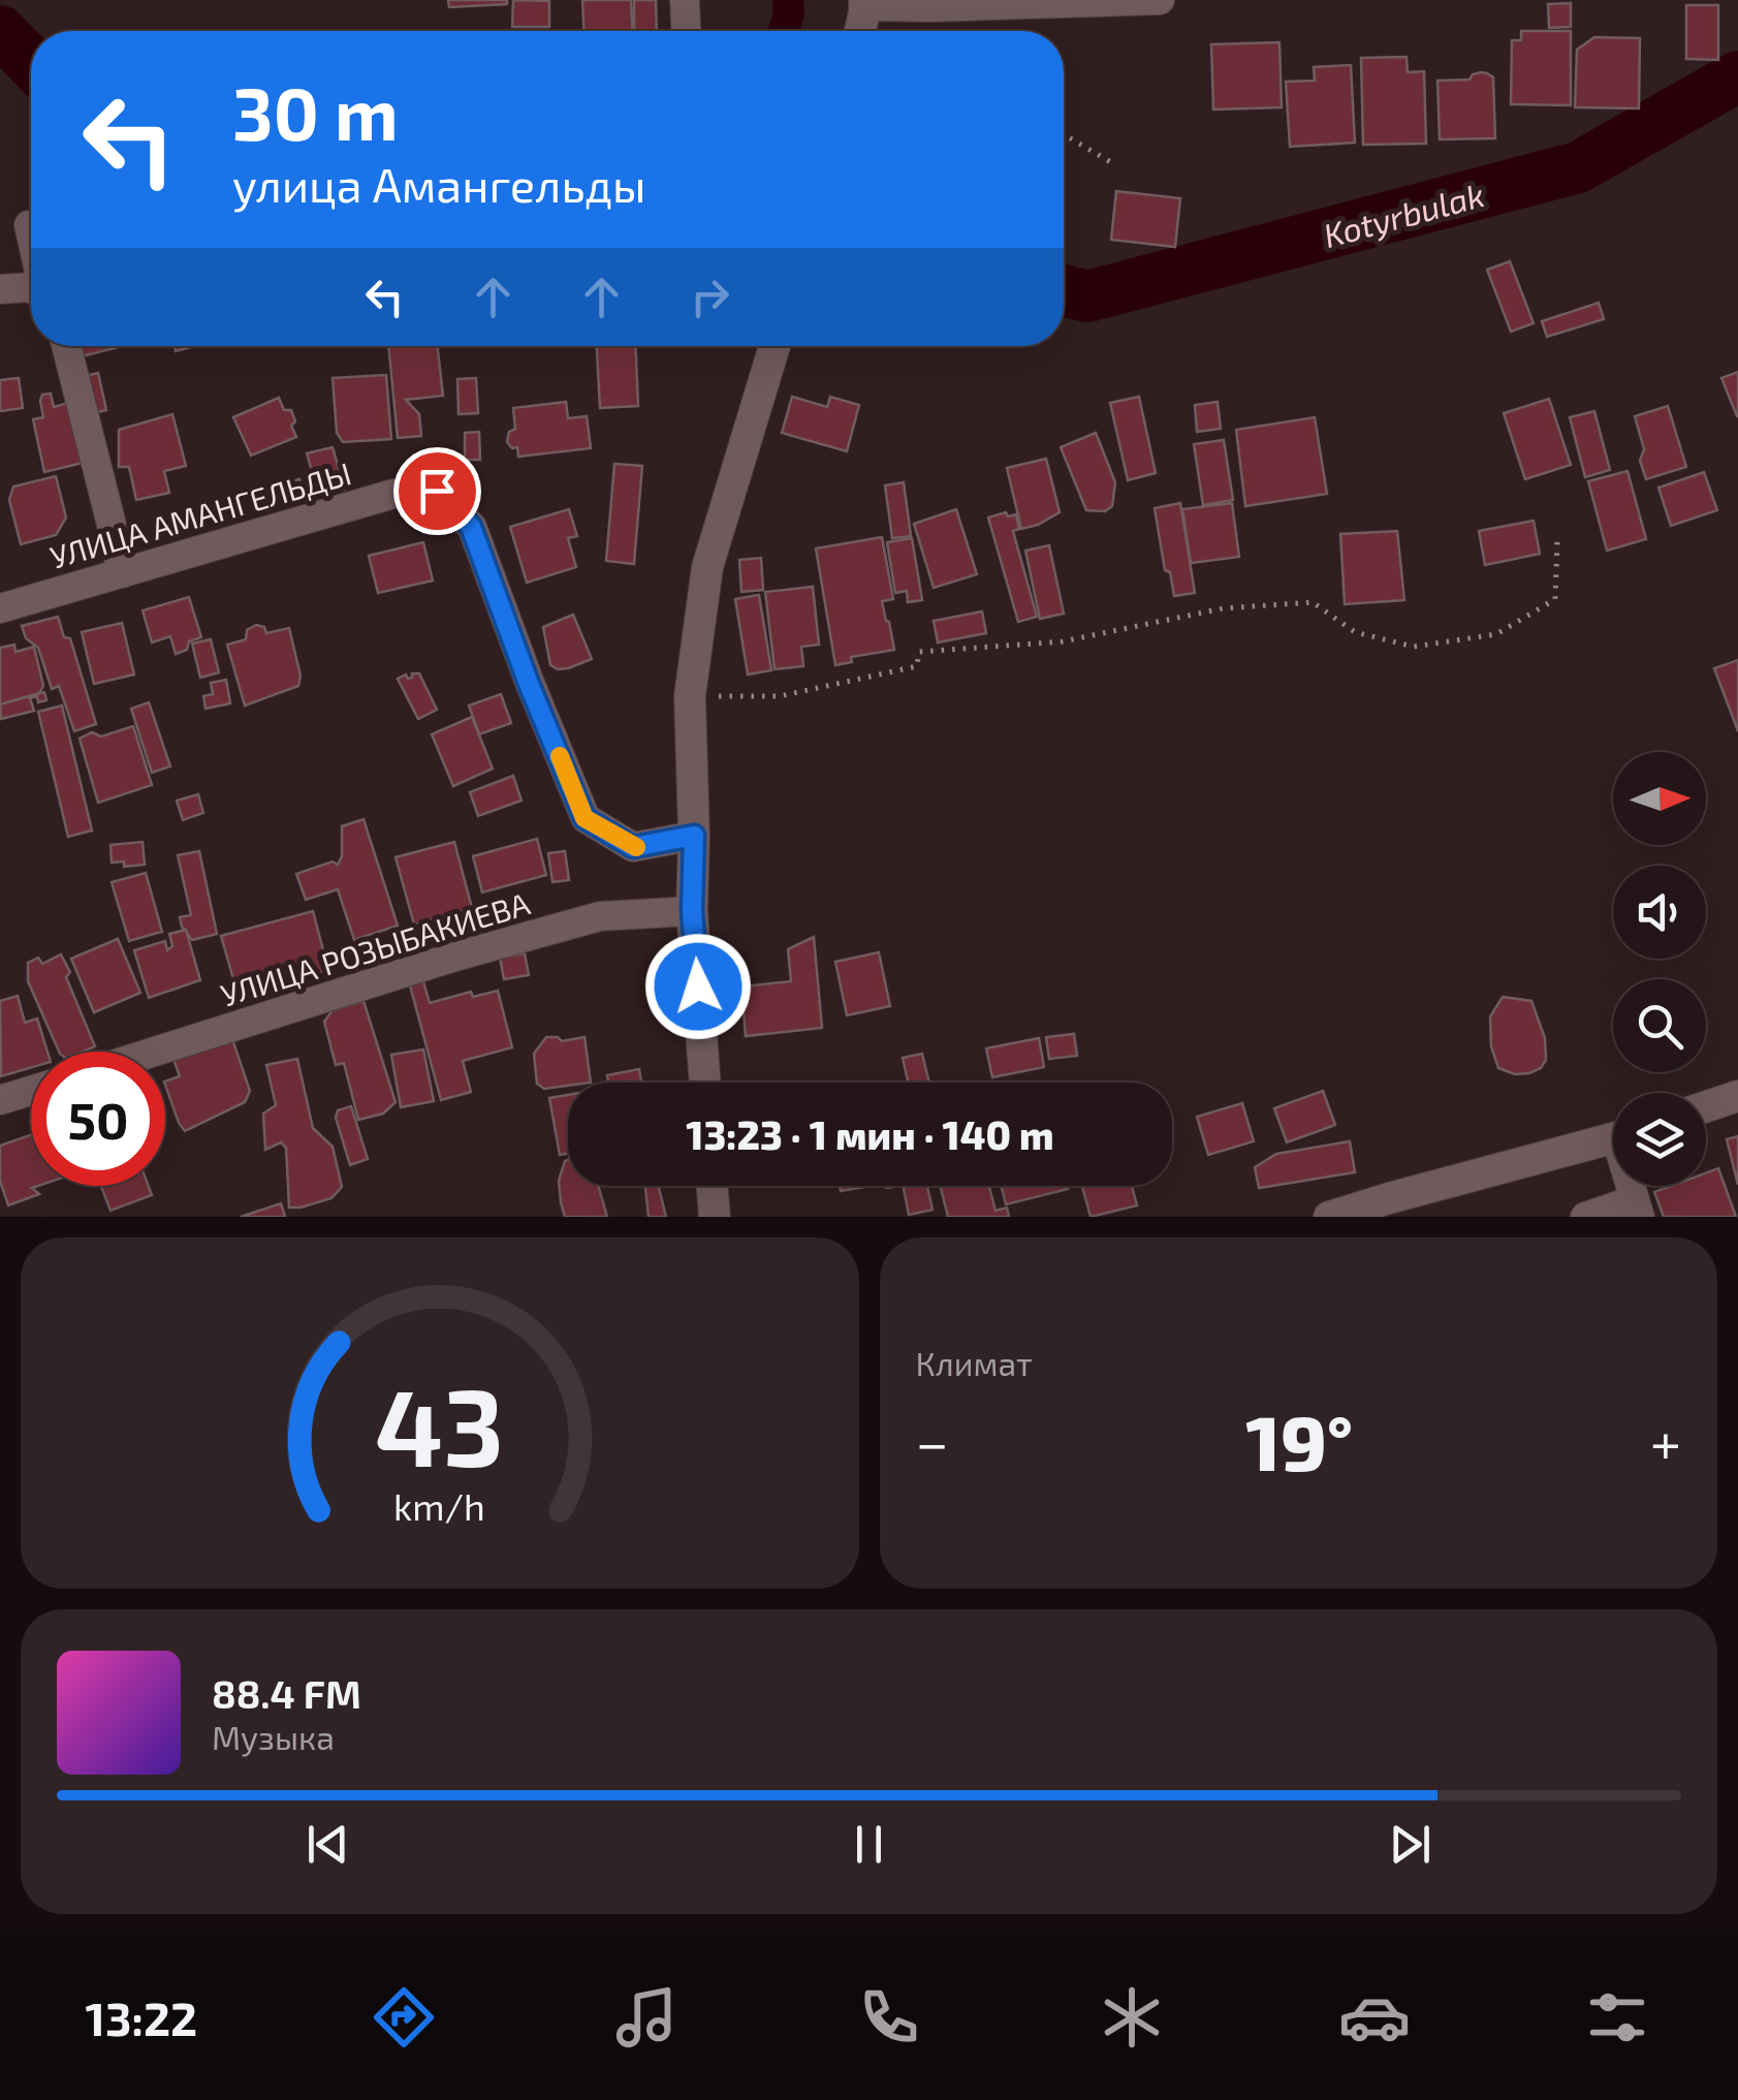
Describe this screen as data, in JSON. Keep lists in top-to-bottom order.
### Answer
{
  "streets": {
    "street": ["УЛИЦА АМАНГЕЛЬДЫ", "УЛИЦА РОЗЫБАКИЕВА"]
  },
  "water": ["Kotyrbulak"],
  "north": "right",
  "page": {
    "turn": ["30 m", "улица Амангельды"],
    "limit": "50",
    "trip": "13:23 · 1 мин · 140 m",
    "tile": "Климат",
    "heat": ["−", "19°", "+"],
    "song": ["88.4 FM", "Музыка"],
    "tabs": "13:22",
    "gauge": ["43", "km/h"]
  }
}
